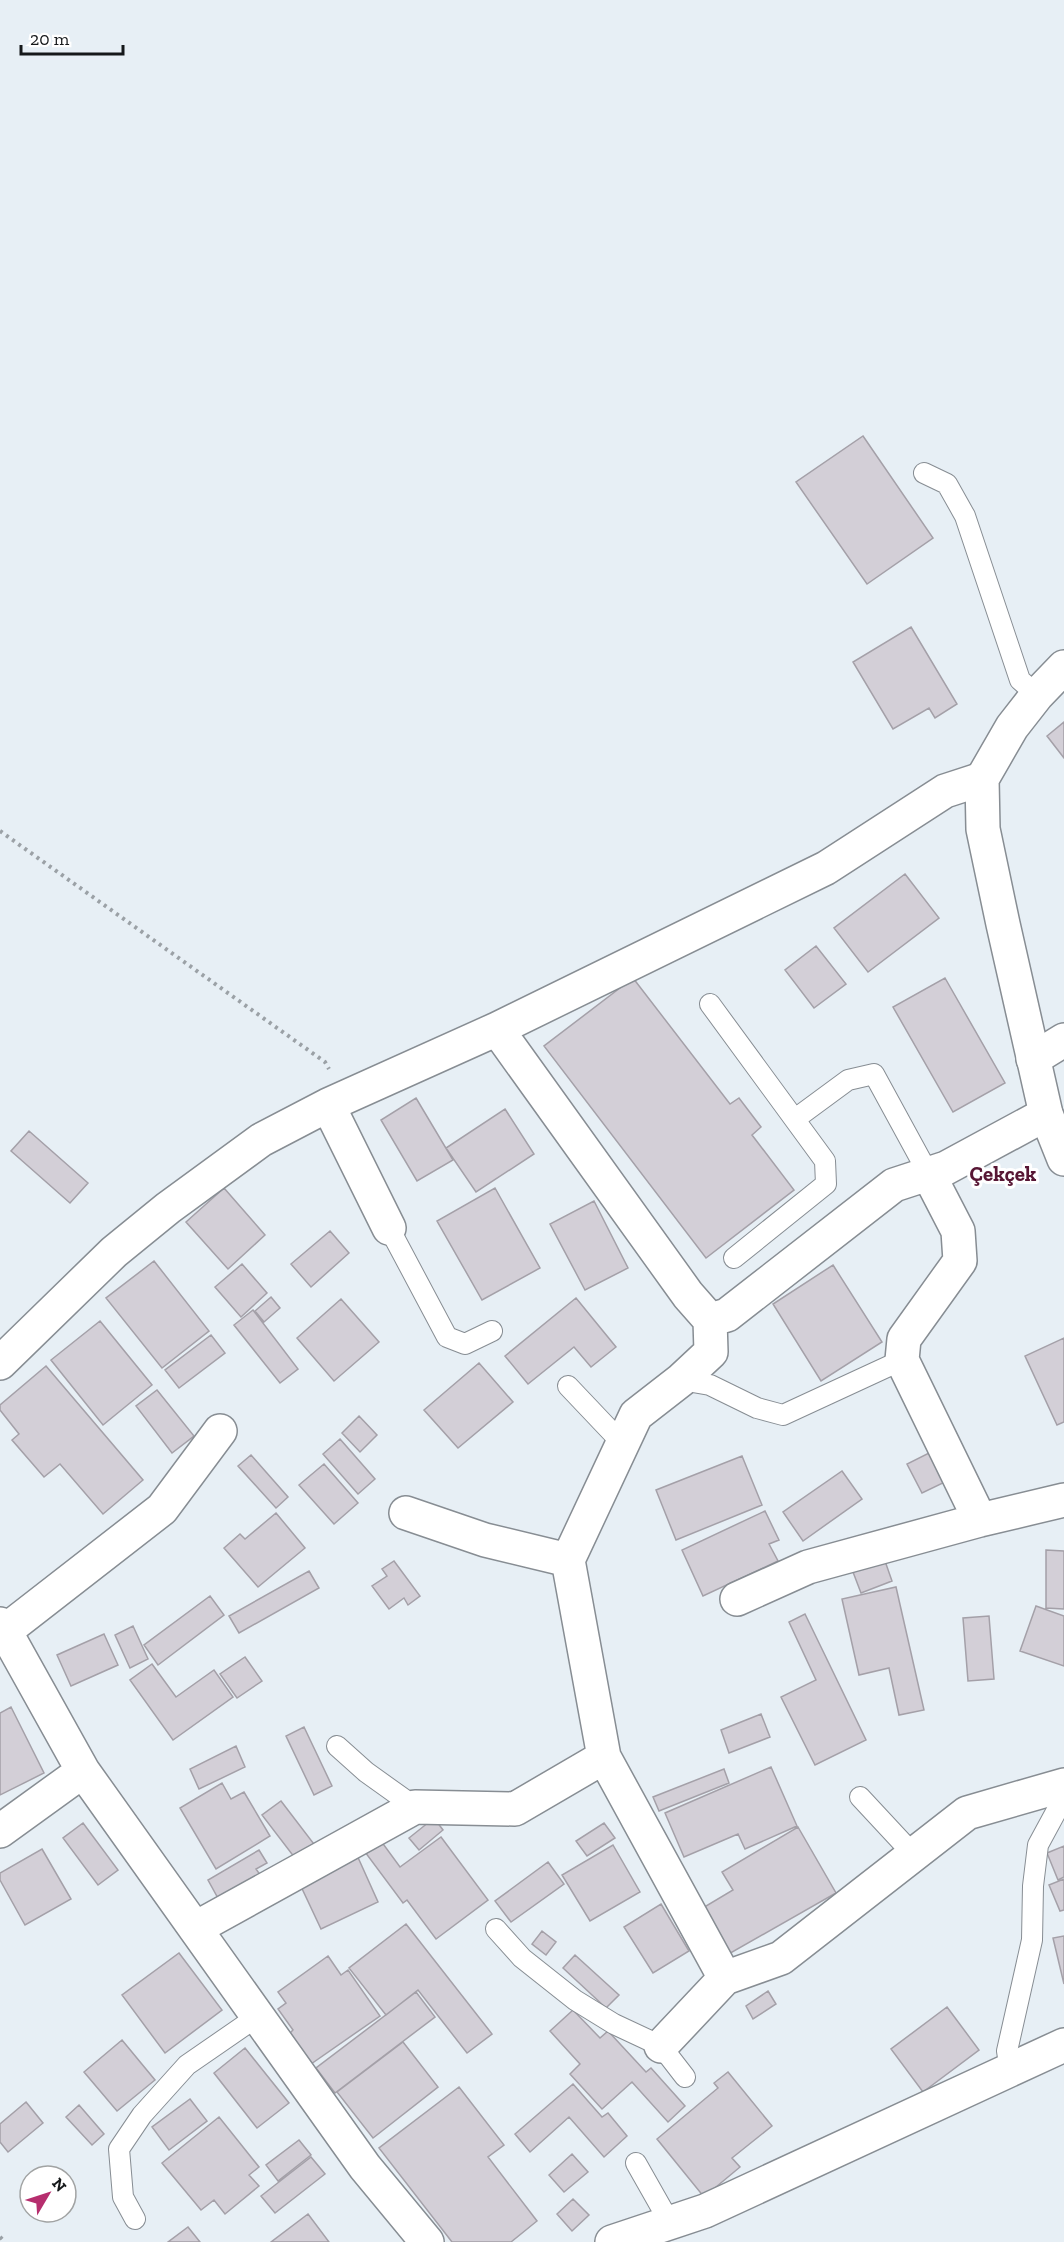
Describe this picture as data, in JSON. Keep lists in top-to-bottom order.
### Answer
{
  "districts": ["Çekçek"],
  "scale_bar": "20 m",
  "north": "top right"
}
